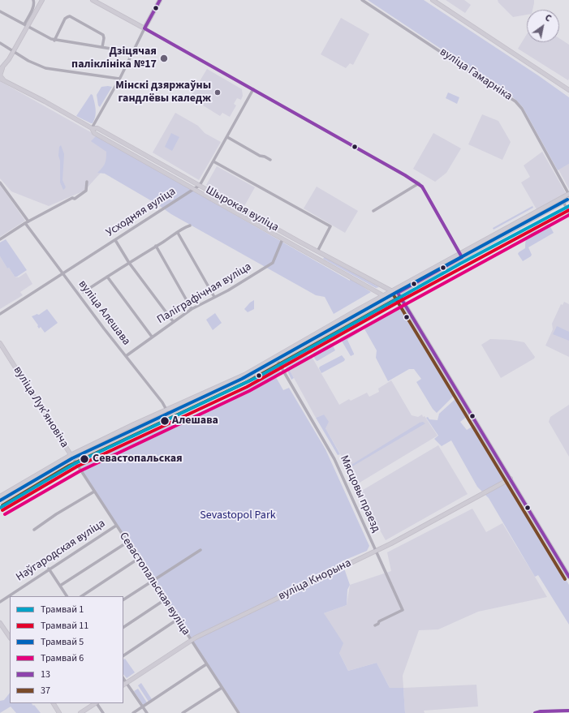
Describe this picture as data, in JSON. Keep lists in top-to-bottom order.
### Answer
{
  "streets": {
    "main road": ["Шырокая вуліца", "вуліца Лукʼяновіча", "вуліца Кнорына"],
    "street": [
      "вуліца Гамарніка",
      "Усходняя вуліца",
      "Паліграфічная вуліца",
      "вуліца Алешава",
      "Мясцовы праезд",
      "Наўгародская вуліца",
      "Севастопальская вуліца"
    ]
  },
  "crossings": [
    ["Шырокая вуліца", "Усходняя вуліца"],
    ["Шырокая вуліца", "Паліграфічная вуліца"],
    ["Усходняя вуліца", "вуліца Алешава"],
    ["Паліграфічная вуліца", "вуліца Алешава"],
    ["вуліца Лукʼяновіча", "Севастопальская вуліца"],
    ["Мясцовы праезд", "вуліца Кнорына"],
    ["Наўгародская вуліца", "Севастопальская вуліца"],
    ["вуліца Кнорына", "Севастопальская вуліца"]
  ],
  "parks": ["Sevastopol Park"],
  "places": [
    "Дзіцячая паліклініка №17",
    "Мінскі дзяржаўны гандлёвы каледж",
    "Алешава",
    "Севастопальская"
  ],
  "lines": [
    "transit line 13",
    "tram line 5",
    "tram line 1",
    "tram line 11",
    "tram line 6",
    "transit line 37"
  ],
  "legend": [
    "Трамвай 1",
    "Трамвай 11",
    "Трамвай 5",
    "Трамвай 6",
    "13",
    "37"
  ],
  "north": "top right"
}
